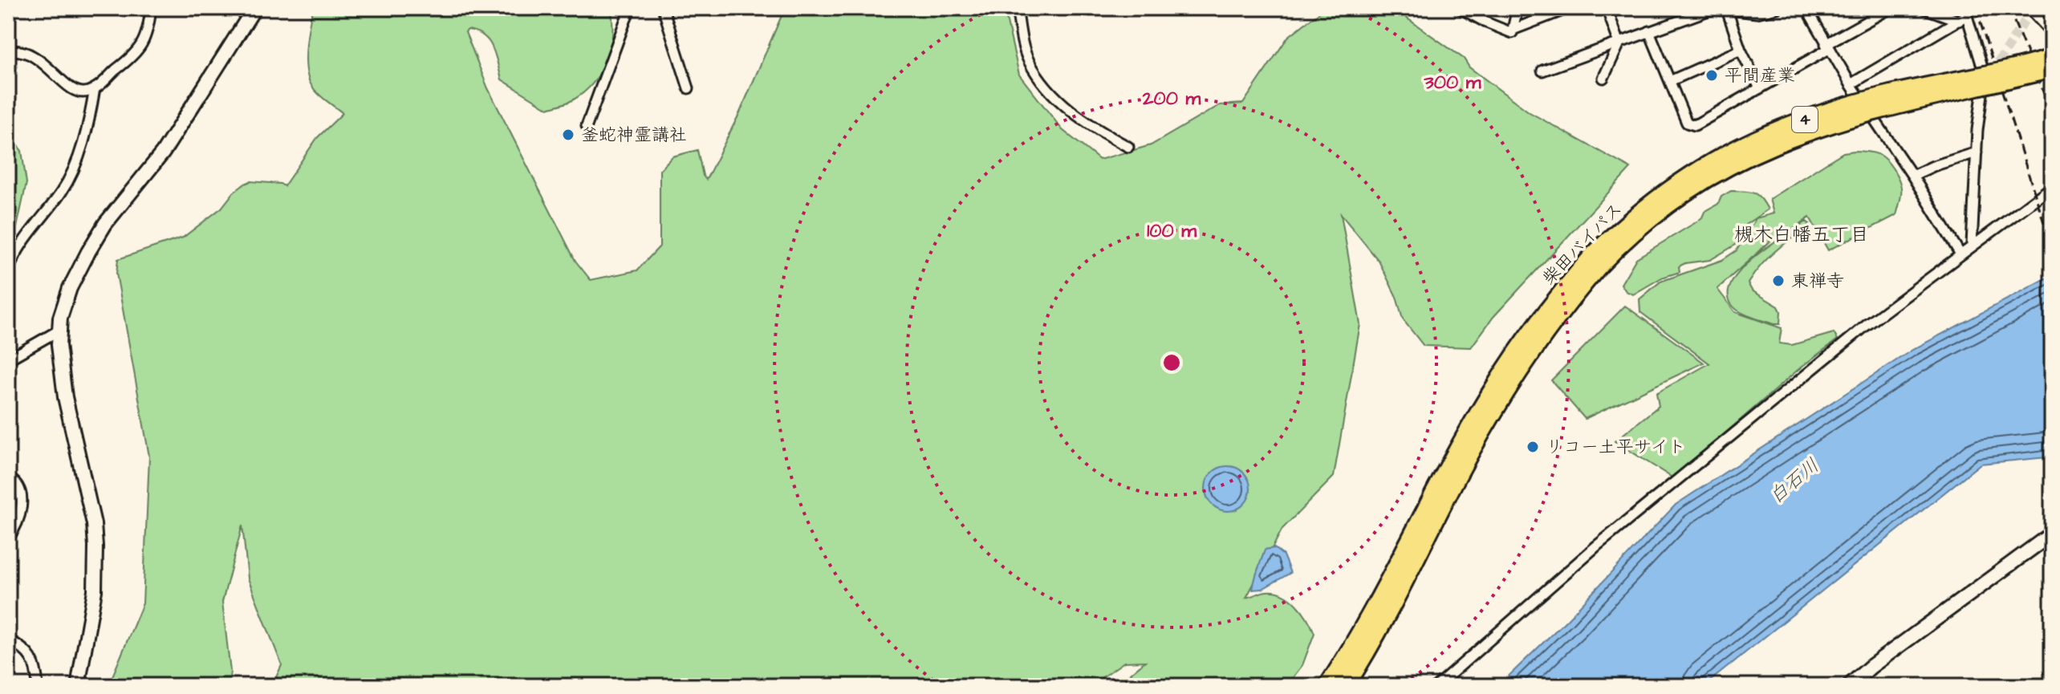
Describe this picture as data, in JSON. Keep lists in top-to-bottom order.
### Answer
{
  "streets": {
    "highway": ["4", "柴田バイパス"]
  },
  "districts": ["槻木白幡五丁目"],
  "water": ["白石川"],
  "places": [
    "平間産業",
    "釜蛇神霊講社",
    "東禅寺",
    "リコー土平サイト"
  ],
  "rings": ["300 m", "200 m", "100 m"]
}
